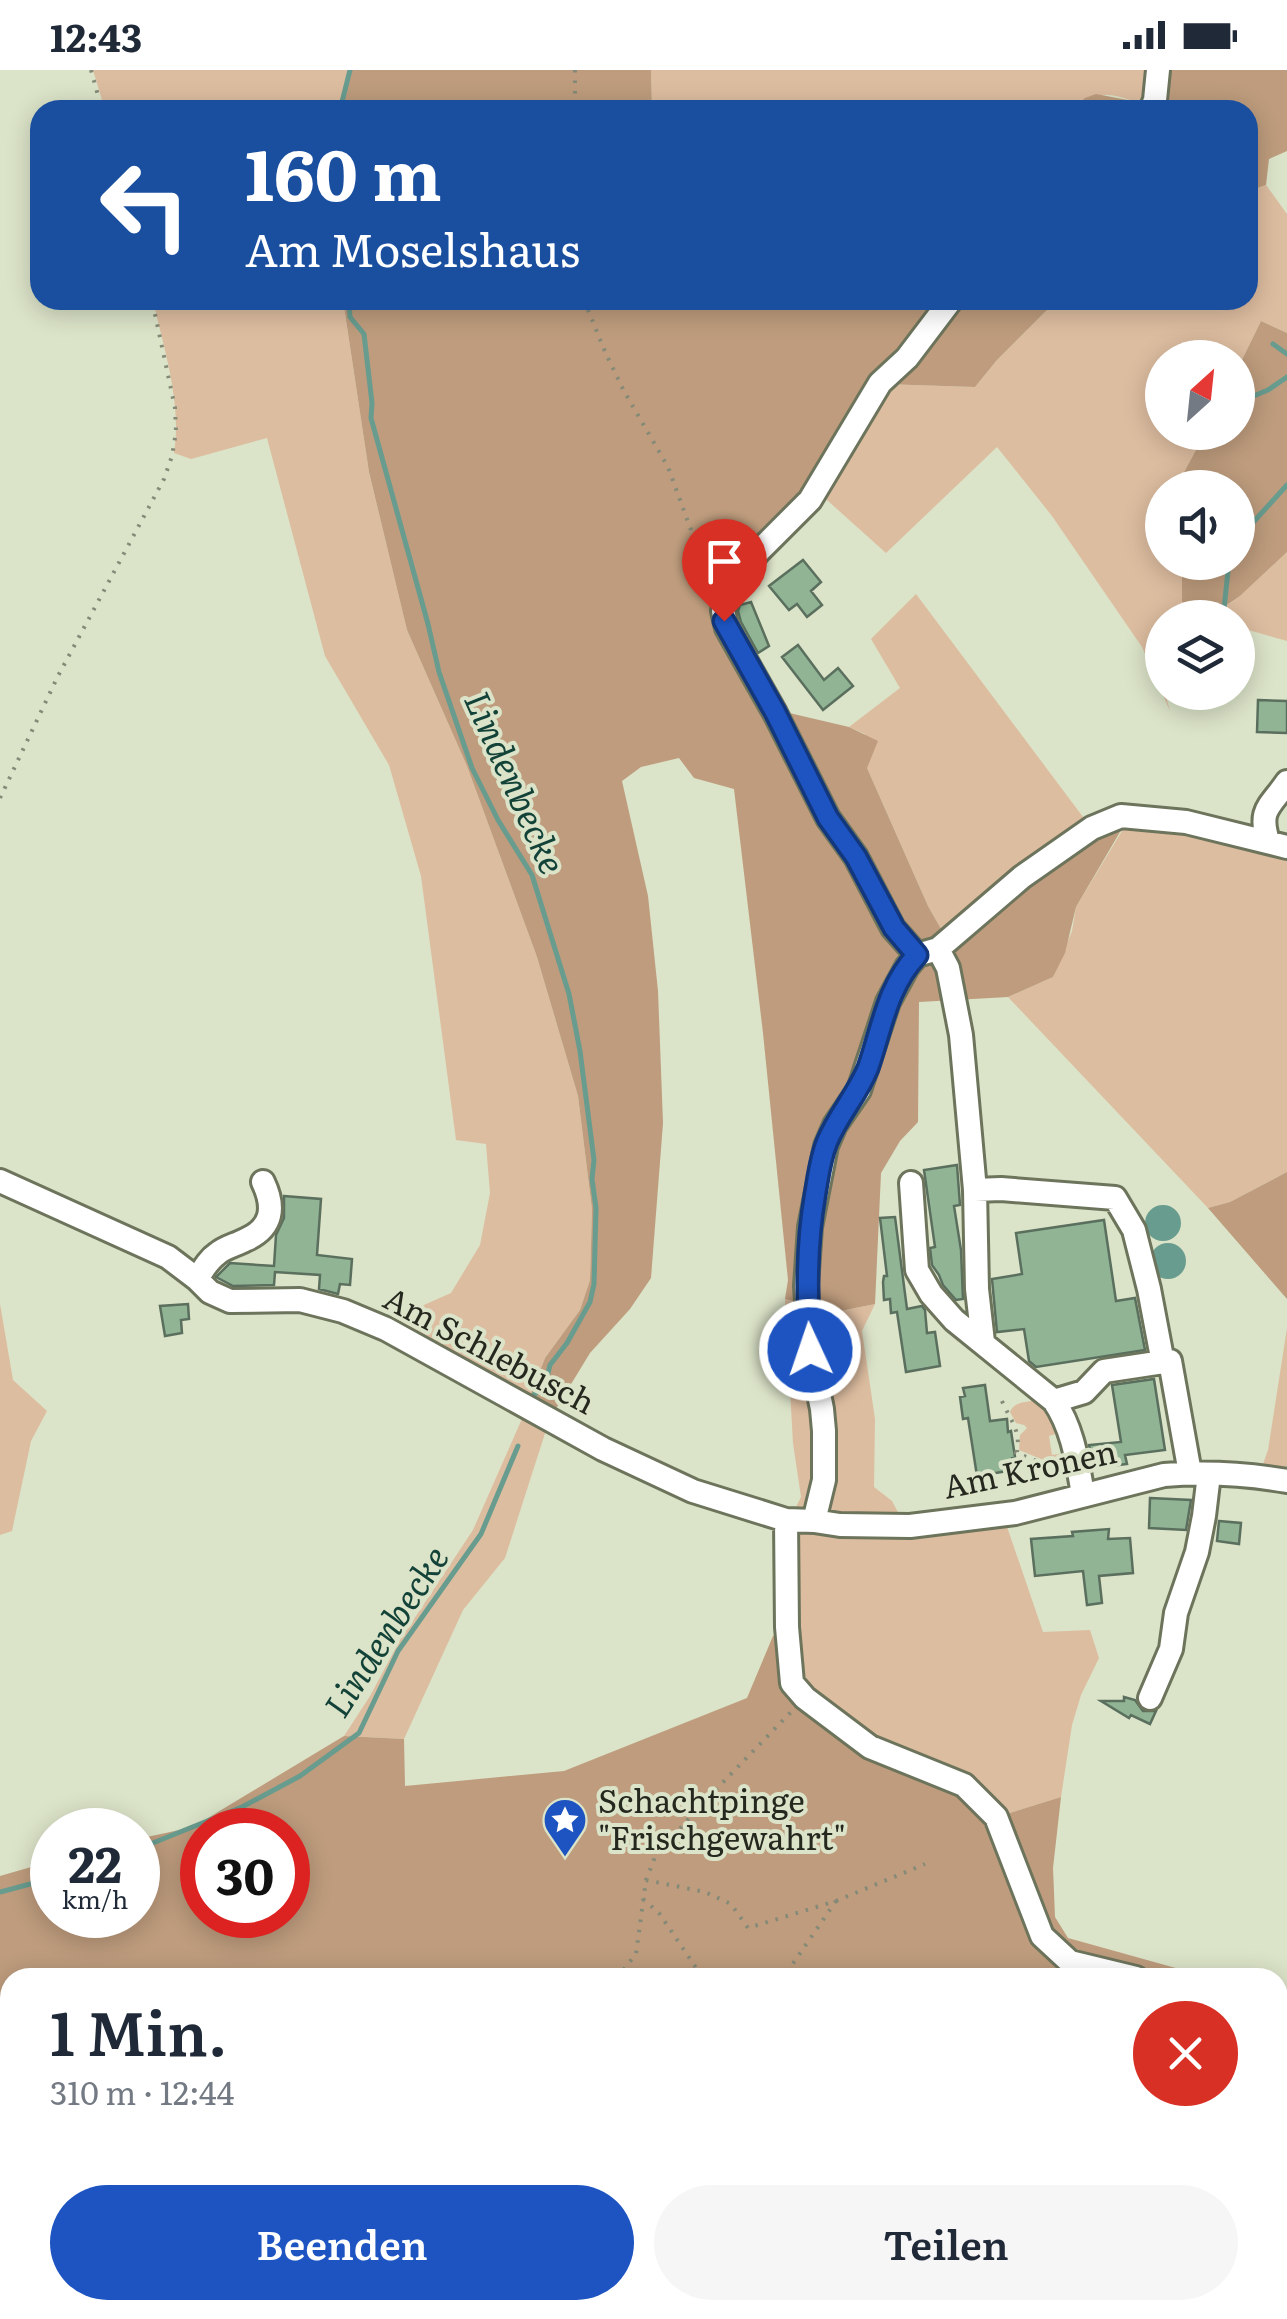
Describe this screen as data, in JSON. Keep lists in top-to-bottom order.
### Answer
{
  "streets": {
    "street": ["Am Schlebusch", "Am Kronen"]
  },
  "crossings": [
    ["Am Schlebusch", "Am Kronen"]
  ],
  "water": ["Lindenbecke"],
  "places": {
    "place": ["Schachtpinge \"Frischgewahrt\""]
  },
  "north": "top right",
  "page": {
    "status": "12:43",
    "turn": ["160 m", "Am Moselshaus"],
    "speed": "22 km/h",
    "limit": "30",
    "heading": ["1 Min.", "310 m · 12:44"],
    "buttons": ["Beenden", "Teilen"]
  }
}
